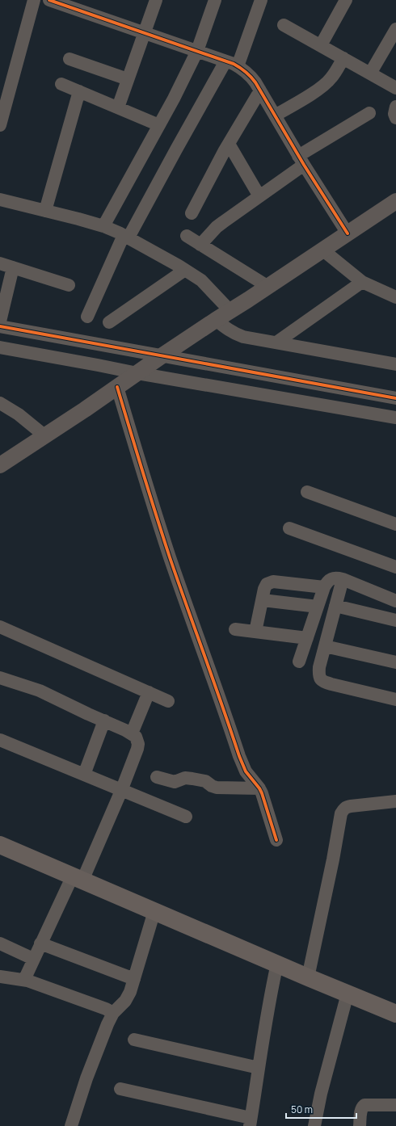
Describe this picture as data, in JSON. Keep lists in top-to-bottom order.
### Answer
{
  "scale_bar": "50 m"
}
